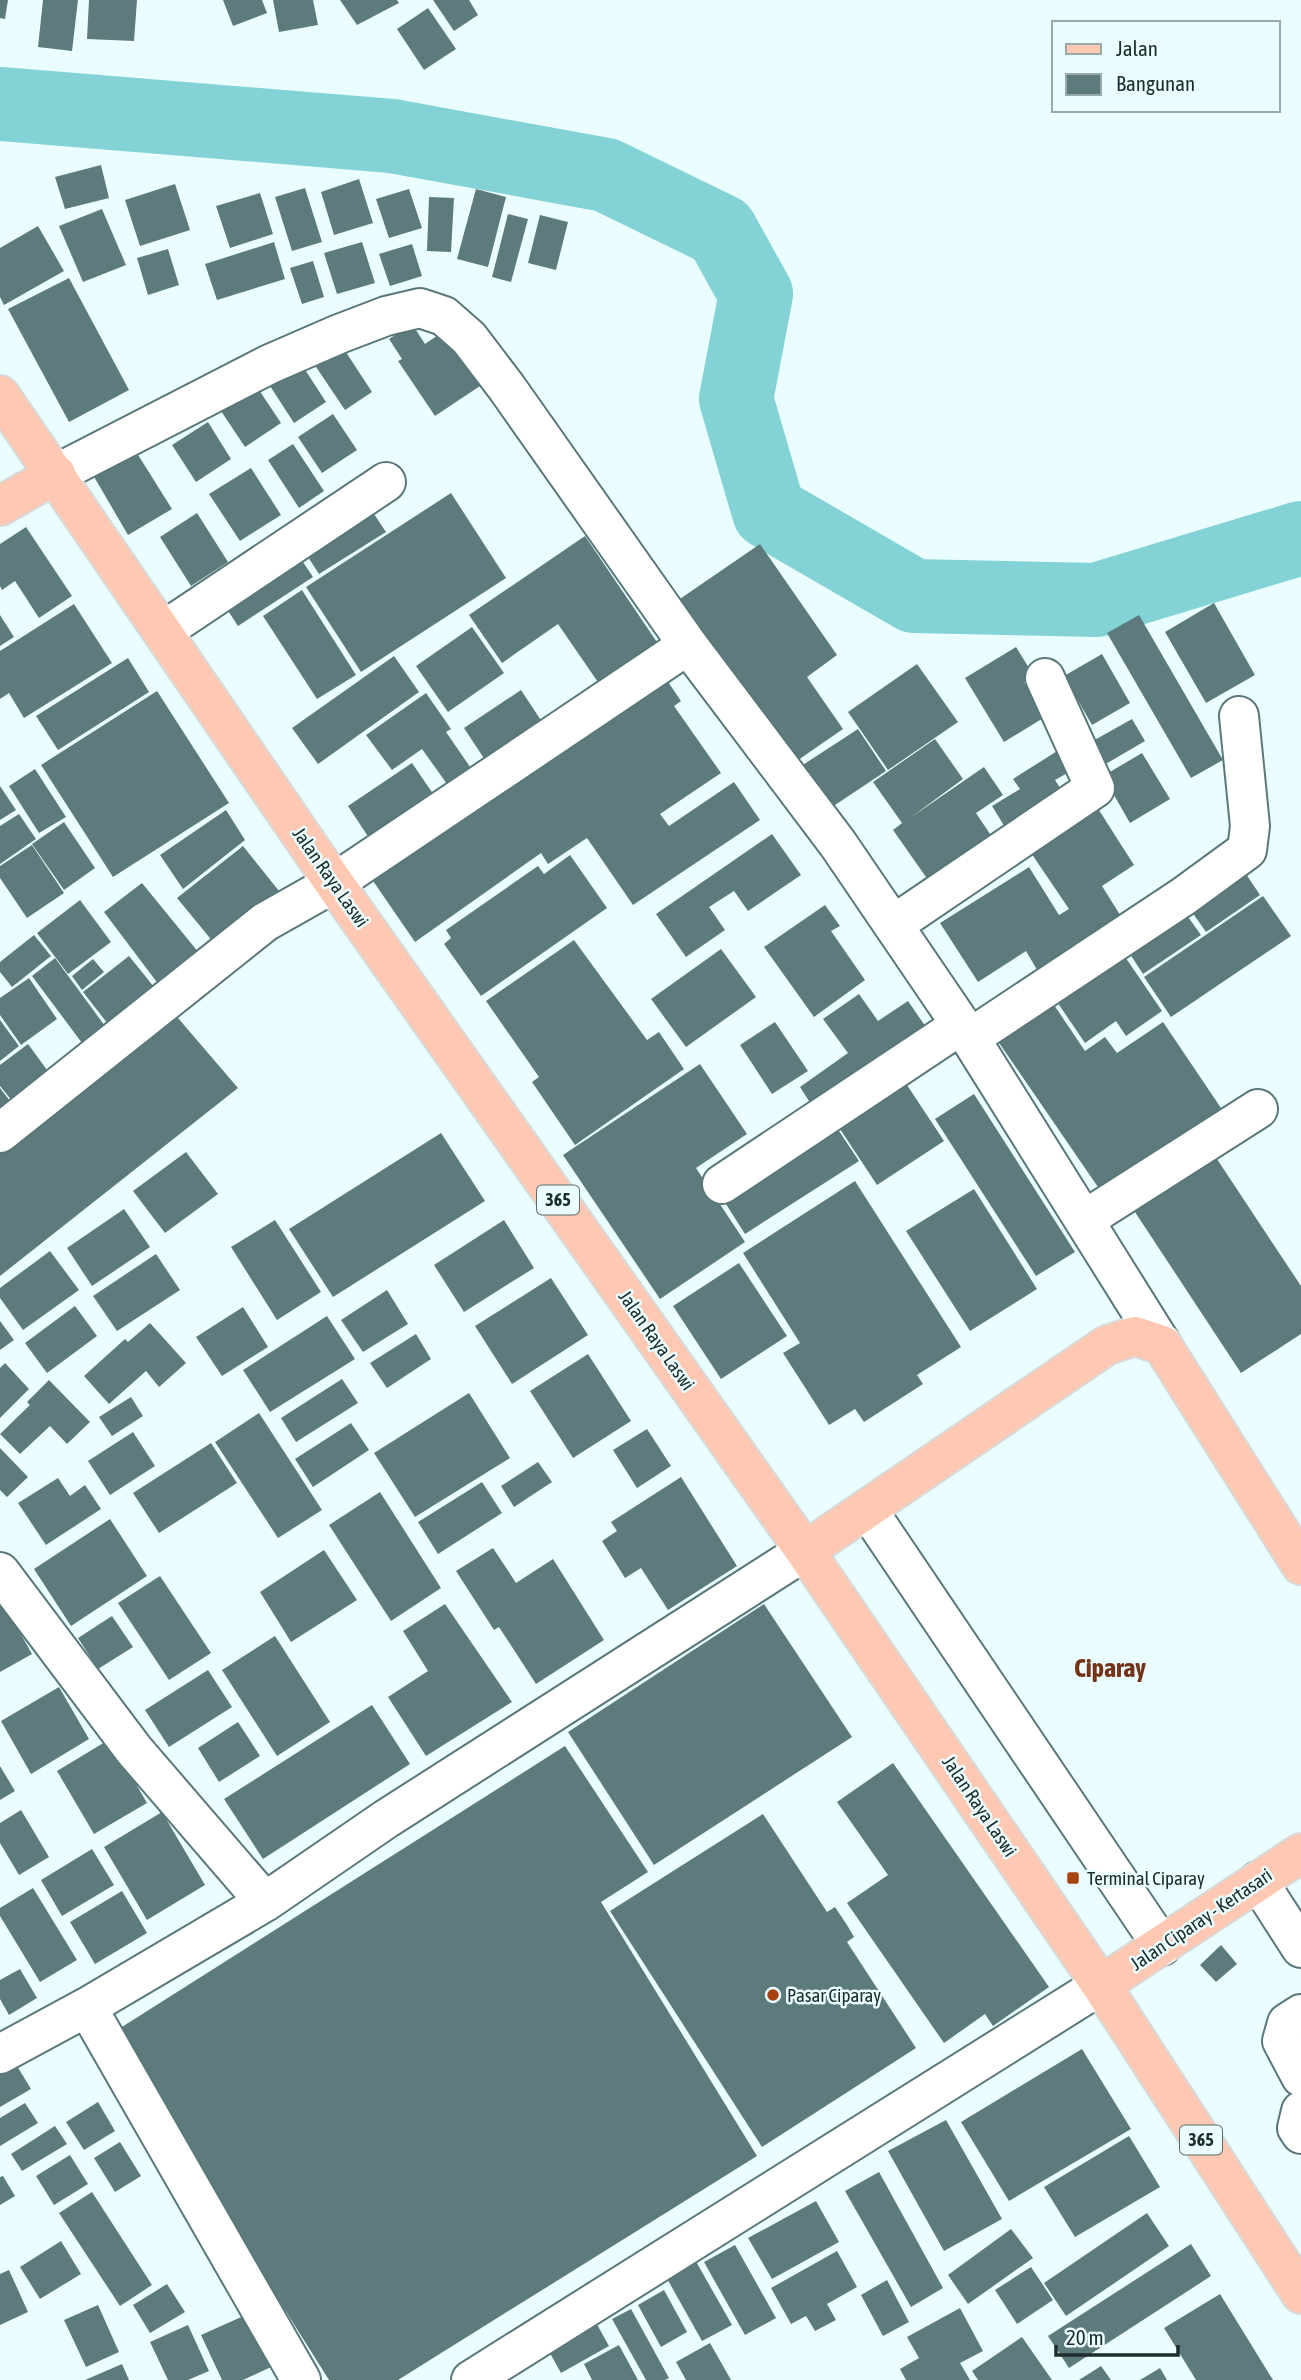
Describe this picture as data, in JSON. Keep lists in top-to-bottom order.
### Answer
{
  "streets": {
    "main road": ["Jalan Raya Laswi", "365", "Jalan Ciparay - Kertasari"]
  },
  "crossings": [
    ["Jalan Raya Laswi", "Jalan Ciparay - Kertasari"]
  ],
  "districts": ["Ciparay"],
  "places": {
    "transit": ["Terminal Ciparay"],
    "other": ["Pasar Ciparay"]
  },
  "legend": ["Jalan", "Bangunan"],
  "scale_bar": "20 m"
}
